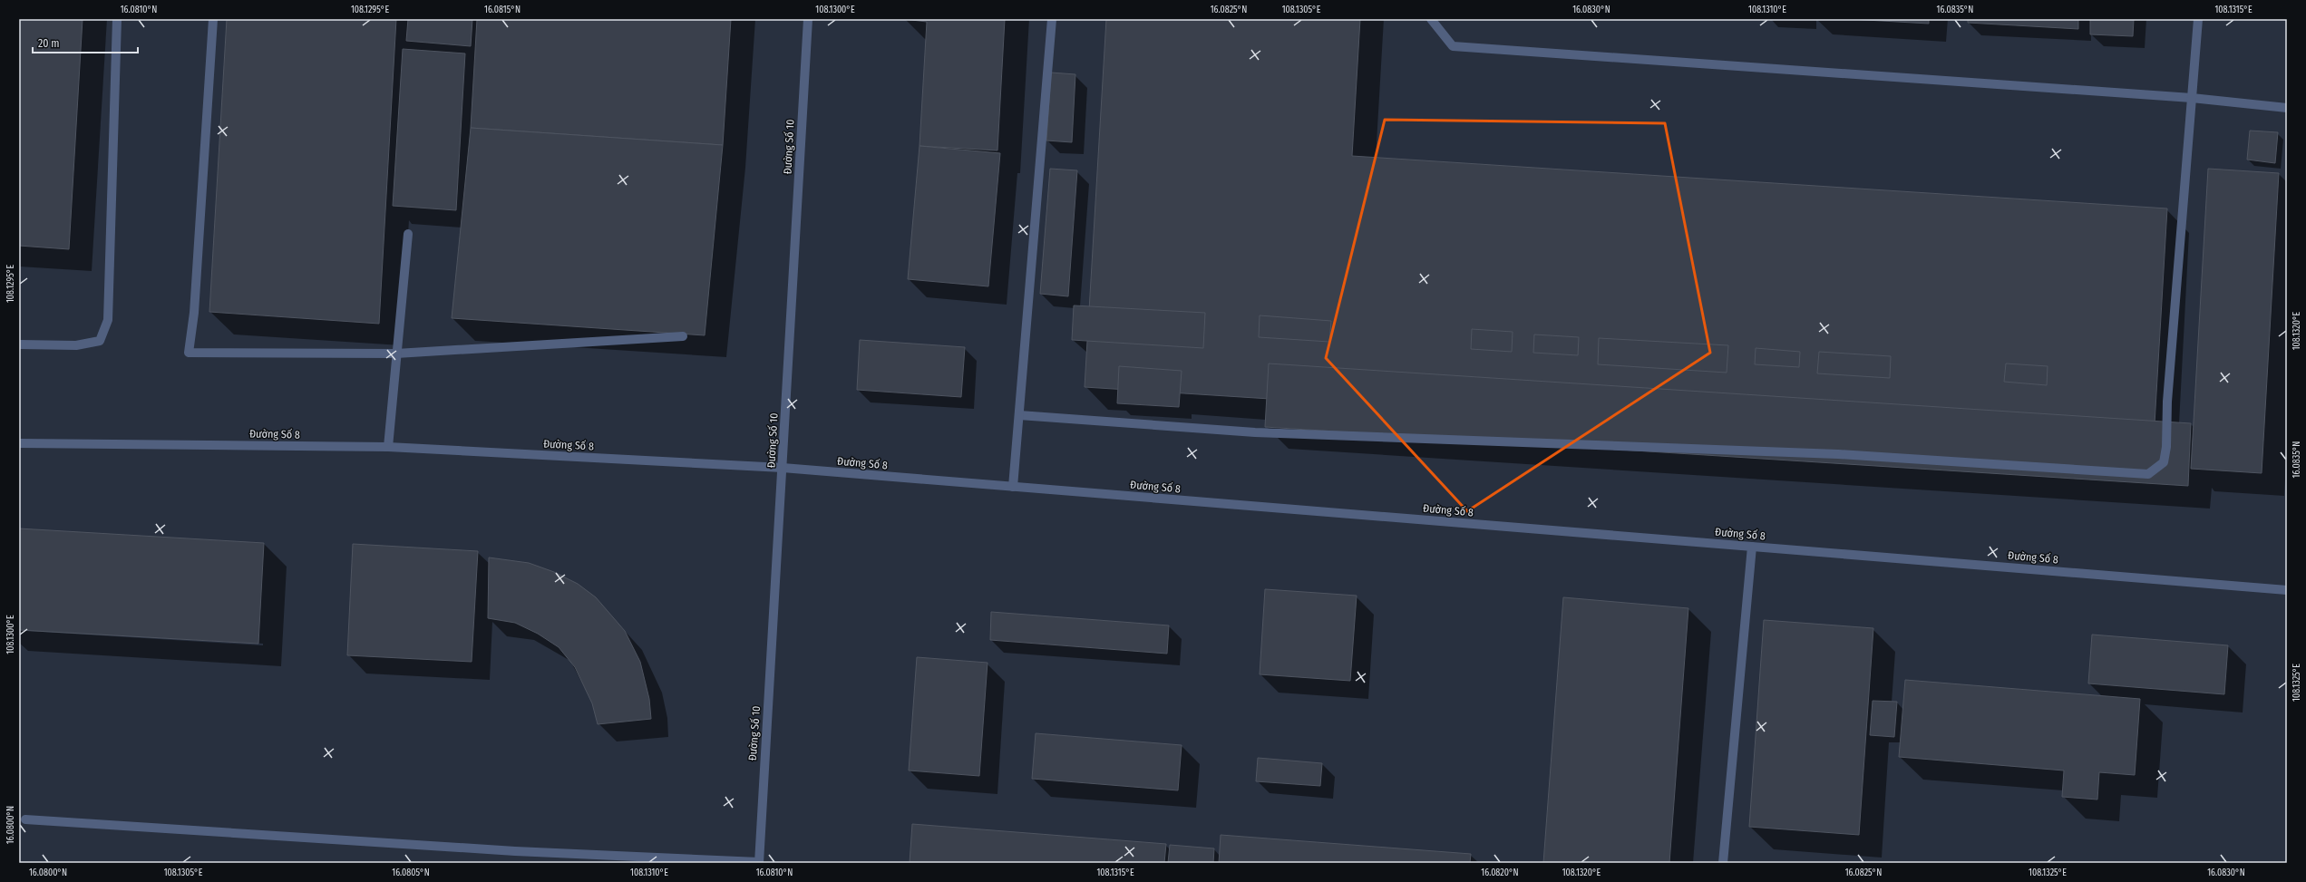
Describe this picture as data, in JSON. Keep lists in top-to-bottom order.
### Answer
{
  "streets": {
    "street": ["Đường Số 10", "Đường Số 8"]
  },
  "crossings": [
    ["Đường Số 10", "Đường Số 8"]
  ],
  "scale_bar": "20 m",
  "coordinates": [
    "16.0810°N",
    "108.1295°E",
    "16.0815°N",
    "108.1300°E",
    "16.0825°N",
    "108.1305°E",
    "16.0830°N",
    "108.1310°E",
    "16.0835°N",
    "108.1315°E",
    "108.1320°E",
    "108.1325°E",
    "16.0800°N",
    "16.0805°N",
    "16.0820°N"
  ]
}
